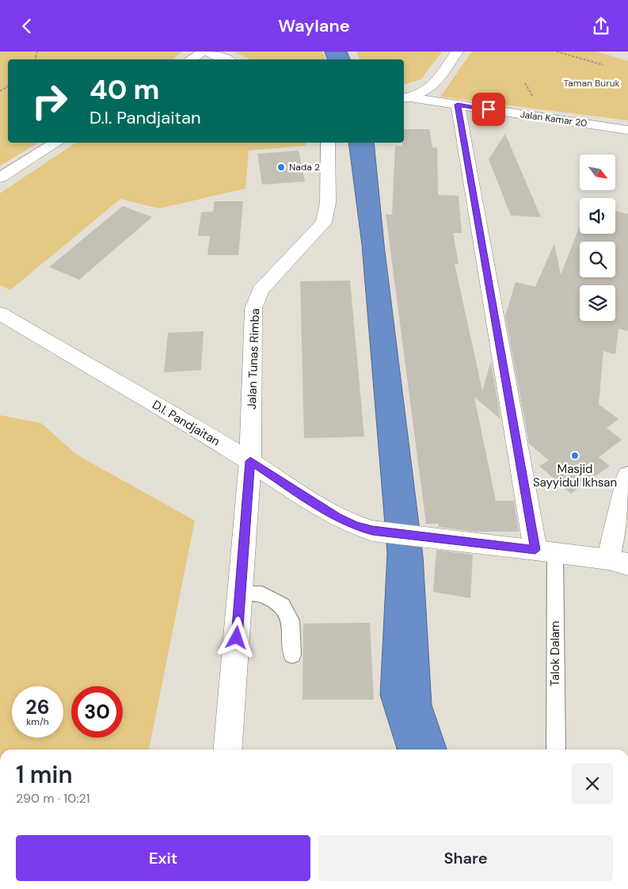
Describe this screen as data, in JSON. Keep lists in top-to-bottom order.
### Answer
{
  "streets": {
    "street": ["Jalan Kamar 20", "Jalan Tunas Rimba", "D.I. Pandjaitan"],
    "lane": ["Talok Dalam"]
  },
  "crossings": [
    ["Jalan Tunas Rimba", "D.I. Pandjaitan"],
    ["D.I. Pandjaitan", "Talok Dalam"]
  ],
  "parks": ["Taman Buruk"],
  "places": ["Nada 2", "Masjid Sayyidul Ikhsan"],
  "north": "bottom right",
  "page": {
    "header": "Waylane",
    "turn": ["40 m", "D.I. Pandjaitan"],
    "speed": "26 km/h",
    "limit": "30",
    "heading": ["1 min", "290 m · 10:21"],
    "buttons": ["Exit", "Share"]
  }
}
